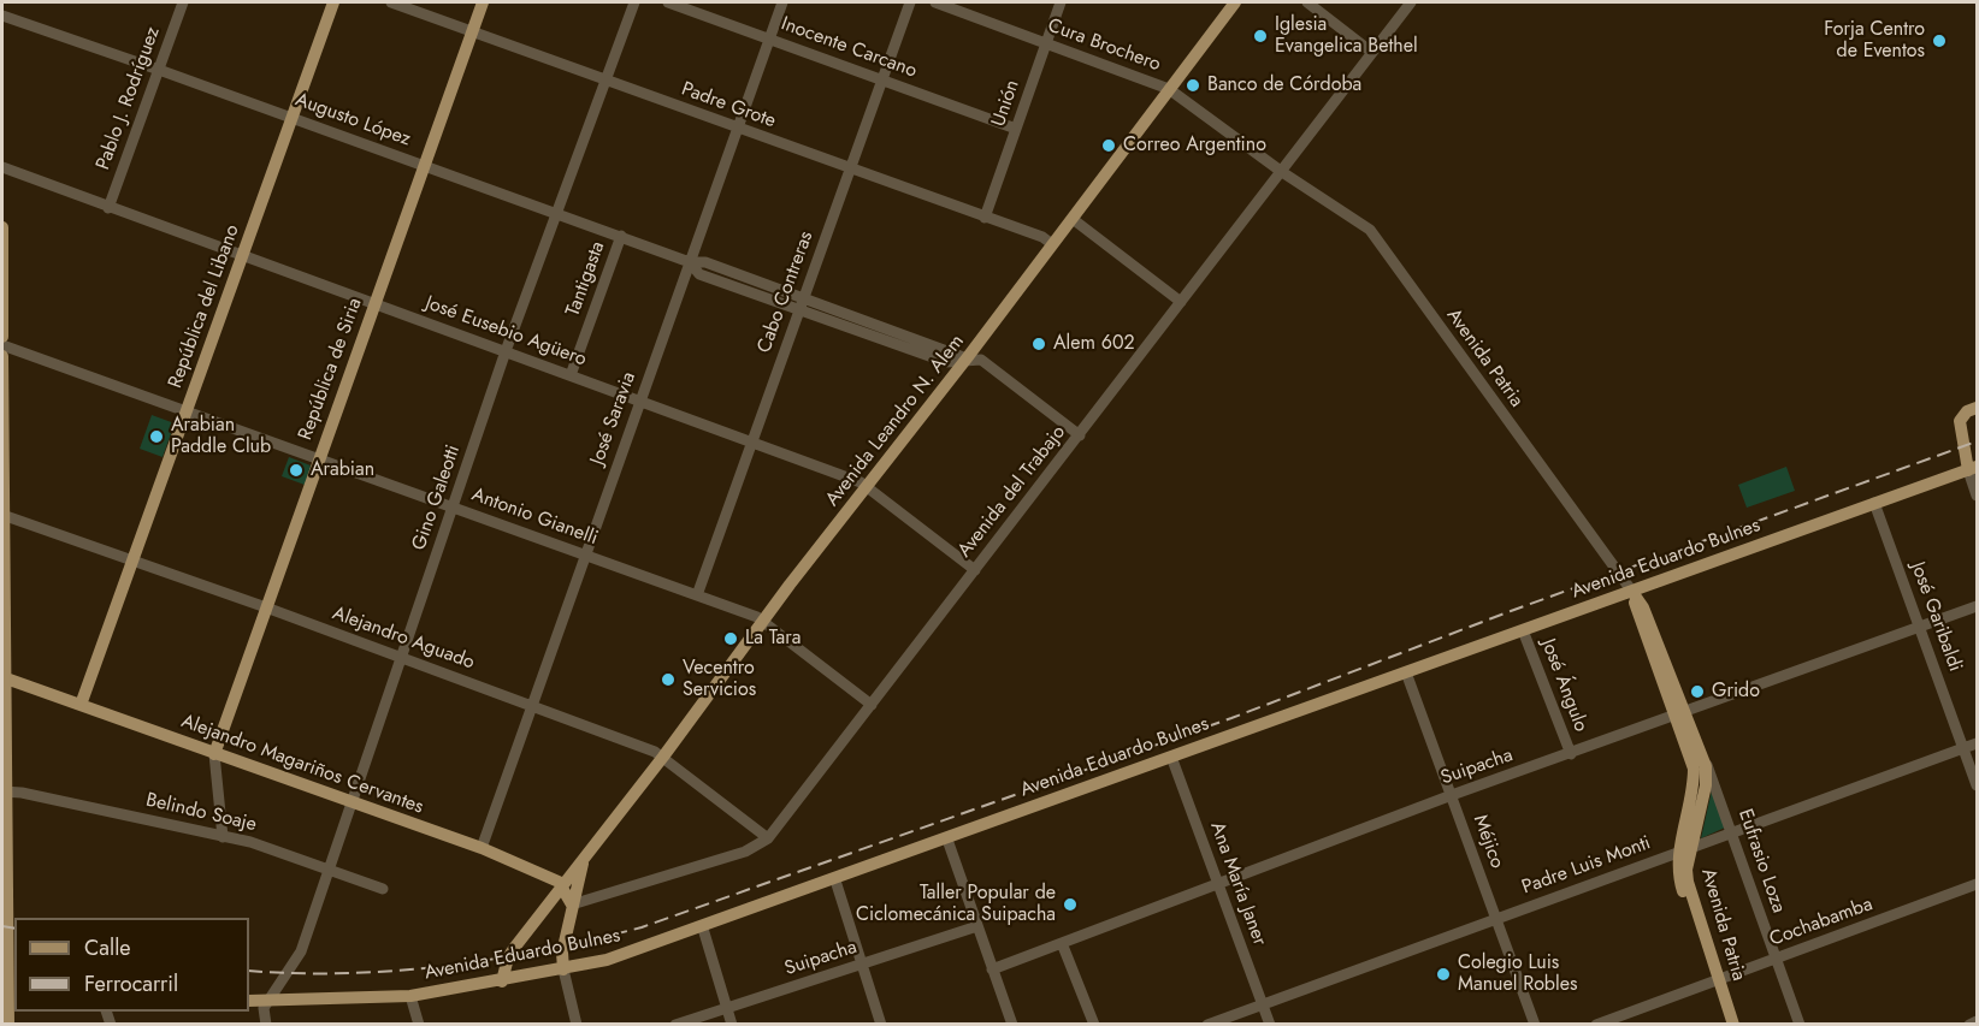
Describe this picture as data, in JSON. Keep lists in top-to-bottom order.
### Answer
{
  "streets": {
    "main road": [
      "República del Libano",
      "Avenida Patria",
      "República de Siria",
      "Avenida Leandro N. Alem",
      "Avenida Eduardo Bulnes",
      "Alejandro Magariños Cervantes"
    ],
    "street": [
      "Cura Brochero",
      "Inocente Carcano",
      "Pablo J. Rodríguez",
      "Unión",
      "Padre Grote",
      "Augusto López",
      "Tantigasta",
      "Cabo Contreras",
      "José Eusebio Agüero",
      "José Saravia",
      "Avenida del Trabajo",
      "Gino Galeotti",
      "Antonio Gianelli",
      "José Garibaldi",
      "Alejandro Aguado",
      "José Ángulo",
      "Suipacha",
      "Belindo Soaje",
      "Méjico",
      "Eufrasio Loza",
      "Padre Luis Monti",
      "Ana María Janer",
      "Cochabamba"
    ]
  },
  "crossings": [
    ["Cura Brochero", "Unión"],
    ["Cura Brochero", "Avenida Patria"],
    ["Cura Brochero", "Avenida Leandro N. Alem"],
    ["Cura Brochero", "Avenida del Trabajo"],
    ["Inocente Carcano", "Unión"],
    ["Inocente Carcano", "Cabo Contreras"],
    ["Inocente Carcano", "José Saravia"],
    ["Pablo J. Rodríguez", "Augusto López"],
    ["Pablo J. Rodríguez", "José Eusebio Agüero"],
    ["Unión", "Padre Grote"],
    ["Padre Grote", "Cabo Contreras"],
    ["Padre Grote", "República de Siria"],
    ["Padre Grote", "José Saravia"],
    ["Padre Grote", "Avenida Leandro N. Alem"],
    ["Padre Grote", "Gino Galeotti"],
    ["Augusto López", "Tantigasta"],
    ["Augusto López", "Cabo Contreras"],
    ["Augusto López", "República del Libano"],
    ["Augusto López", "República de Siria"],
    ["Augusto López", "José Saravia"],
    ["Augusto López", "Avenida Leandro N. Alem"],
    ["Augusto López", "Avenida del Trabajo"],
    ["Augusto López", "Gino Galeotti"],
    ["Tantigasta", "José Eusebio Agüero"],
    ["Cabo Contreras", "José Eusebio Agüero"],
    ["Cabo Contreras", "Antonio Gianelli"],
    ["República del Libano", "José Eusebio Agüero"],
    ["República del Libano", "Antonio Gianelli"],
    ["República del Libano", "Alejandro Aguado"],
    ["República del Libano", "Alejandro Magariños Cervantes"],
    ["José Eusebio Agüero", "República de Siria"],
    ["José Eusebio Agüero", "José Saravia"],
    ["José Eusebio Agüero", "Avenida Leandro N. Alem"],
    ["José Eusebio Agüero", "Avenida del Trabajo"],
    ["José Eusebio Agüero", "Gino Galeotti"],
    ["Avenida Patria", "Avenida del Trabajo"],
    ["Avenida Patria", "Avenida Eduardo Bulnes"],
    ["Avenida Patria", "Suipacha"],
    ["Avenida Patria", "Eufrasio Loza"],
    ["Avenida Patria", "Padre Luis Monti"],
    ["Avenida Patria", "Cochabamba"],
    ["República de Siria", "Antonio Gianelli"],
    ["República de Siria", "Alejandro Aguado"],
    ["República de Siria", "Alejandro Magariños Cervantes"],
    ["República de Siria", "Belindo Soaje"],
    ["José Saravia", "Antonio Gianelli"],
    ["José Saravia", "Alejandro Aguado"],
    ["José Saravia", "Alejandro Magariños Cervantes"],
    ["Avenida Leandro N. Alem", "Avenida del Trabajo"],
    ["Avenida Leandro N. Alem", "Antonio Gianelli"],
    ["Avenida Leandro N. Alem", "Avenida Eduardo Bulnes"],
    ["Avenida Leandro N. Alem", "Alejandro Aguado"],
    ["Avenida Leandro N. Alem", "Alejandro Magariños Cervantes"],
    ["Avenida del Trabajo", "Antonio Gianelli"],
    ["Avenida del Trabajo", "Alejandro Aguado"],
    ["Gino Galeotti", "Antonio Gianelli"],
    ["Gino Galeotti", "Avenida Eduardo Bulnes"],
    ["Gino Galeotti", "Alejandro Aguado"],
    ["Gino Galeotti", "Alejandro Magariños Cervantes"],
    ["Gino Galeotti", "Belindo Soaje"],
    ["Avenida Eduardo Bulnes", "José Garibaldi"],
    ["Avenida Eduardo Bulnes", "José Ángulo"],
    ["Avenida Eduardo Bulnes", "Méjico"],
    ["Avenida Eduardo Bulnes", "Ana María Janer"],
    ["José Garibaldi", "Suipacha"],
    ["José Garibaldi", "Padre Luis Monti"],
    ["José Ángulo", "Suipacha"],
    ["Suipacha", "Méjico"],
    ["Suipacha", "Ana María Janer"],
    ["Méjico", "Padre Luis Monti"],
    ["Eufrasio Loza", "Padre Luis Monti"],
    ["Eufrasio Loza", "Cochabamba"],
    ["Padre Luis Monti", "Ana María Janer"]
  ],
  "places": [
    "Iglesia Evangelica Bethel",
    "Forja Centro de Eventos",
    "Banco de Córdoba",
    "Correo Argentino",
    "Alem 602",
    "Arabian Paddle Club",
    "Arabian",
    "La Tara",
    "Vecentro Servicios",
    "Grido",
    "Taller Popular de Ciclomecánica Suipacha",
    "Colegio Luis Manuel Robles"
  ],
  "legend": ["Calle", "Ferrocarril"]
}
